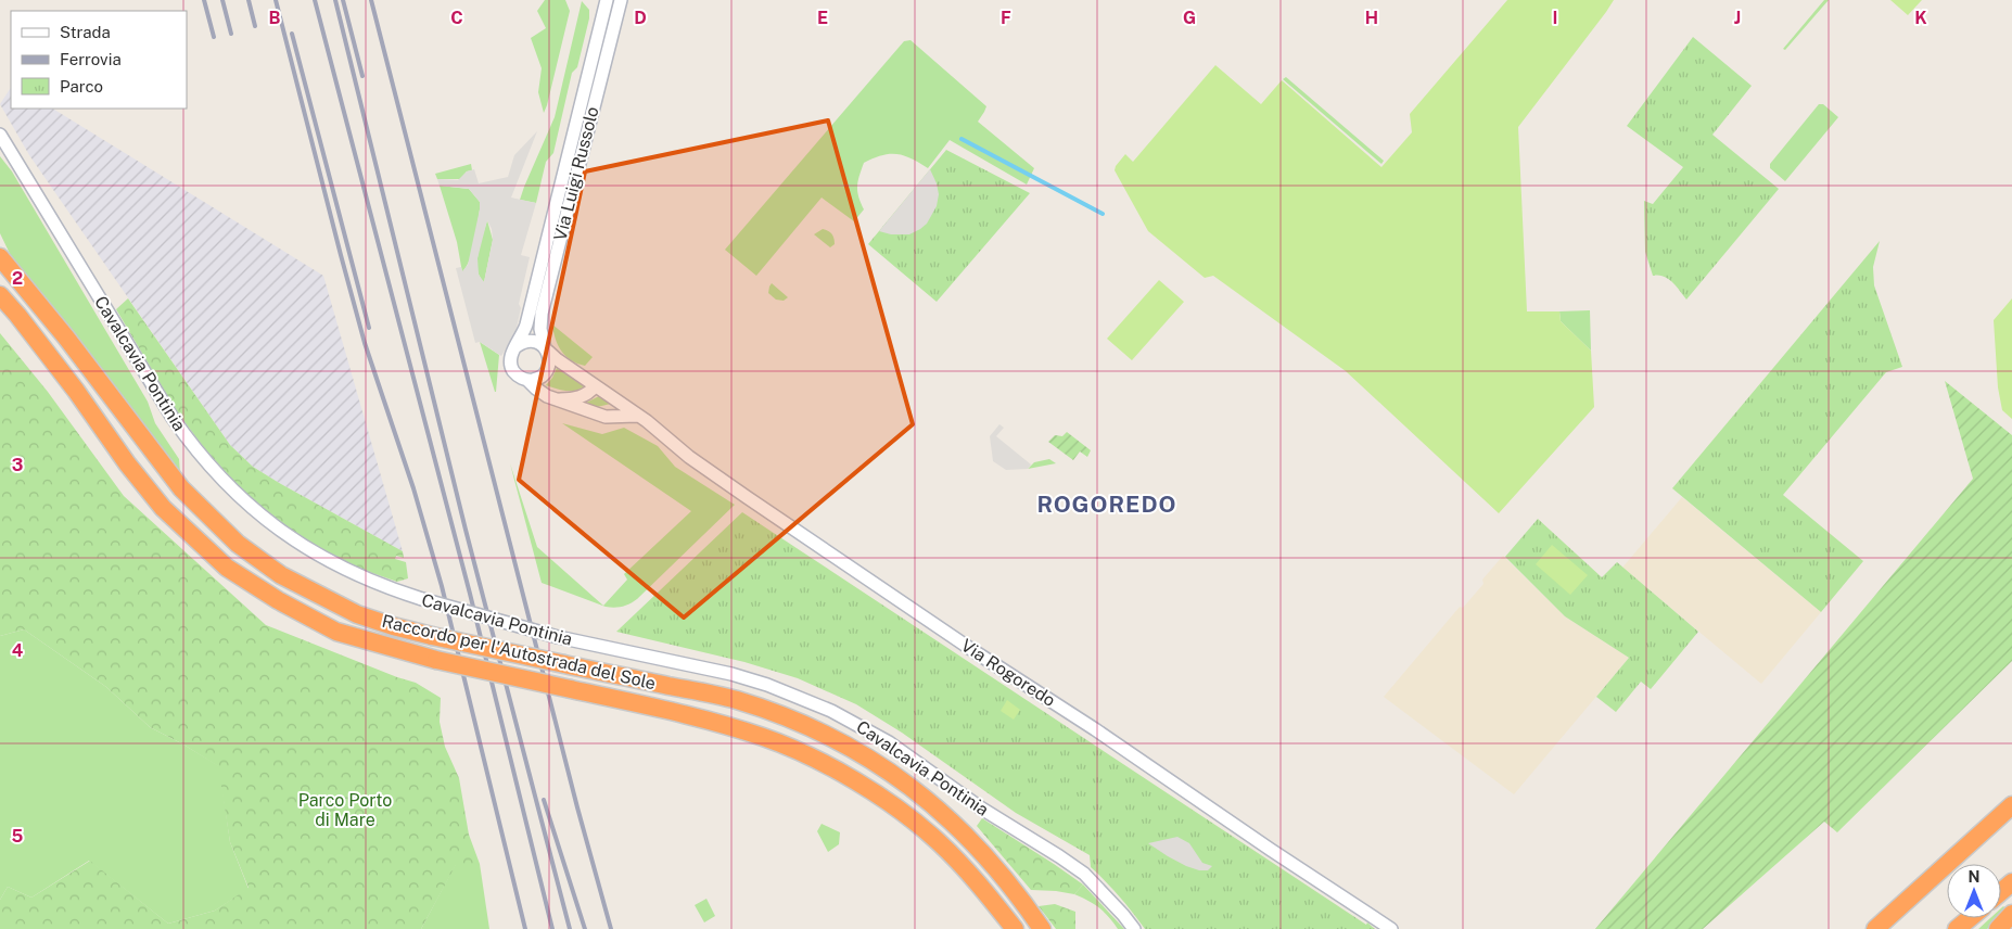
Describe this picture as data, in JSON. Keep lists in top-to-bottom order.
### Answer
{
  "streets": {
    "highway": ["Raccordo per l'Autostrada del Sole"],
    "street": ["Via Luigi Russolo", "Cavalcavia Pontinia", "Via Rogoredo"]
  },
  "crossings": [
    ["Via Luigi Russolo", "Via Rogoredo"]
  ],
  "districts": ["ROGOREDO"],
  "parks": ["Parco Porto di Mare"],
  "legend": ["Strada", "Ferrovia", "Parco"],
  "north": "top",
  "grid": {
    "columns": [
      "B",
      "C",
      "D",
      "E",
      "F",
      "G",
      "H",
      "I",
      "J",
      "K"
    ],
    "rows": [
      "2",
      "3",
      "4",
      "5"
    ]
  }
}
